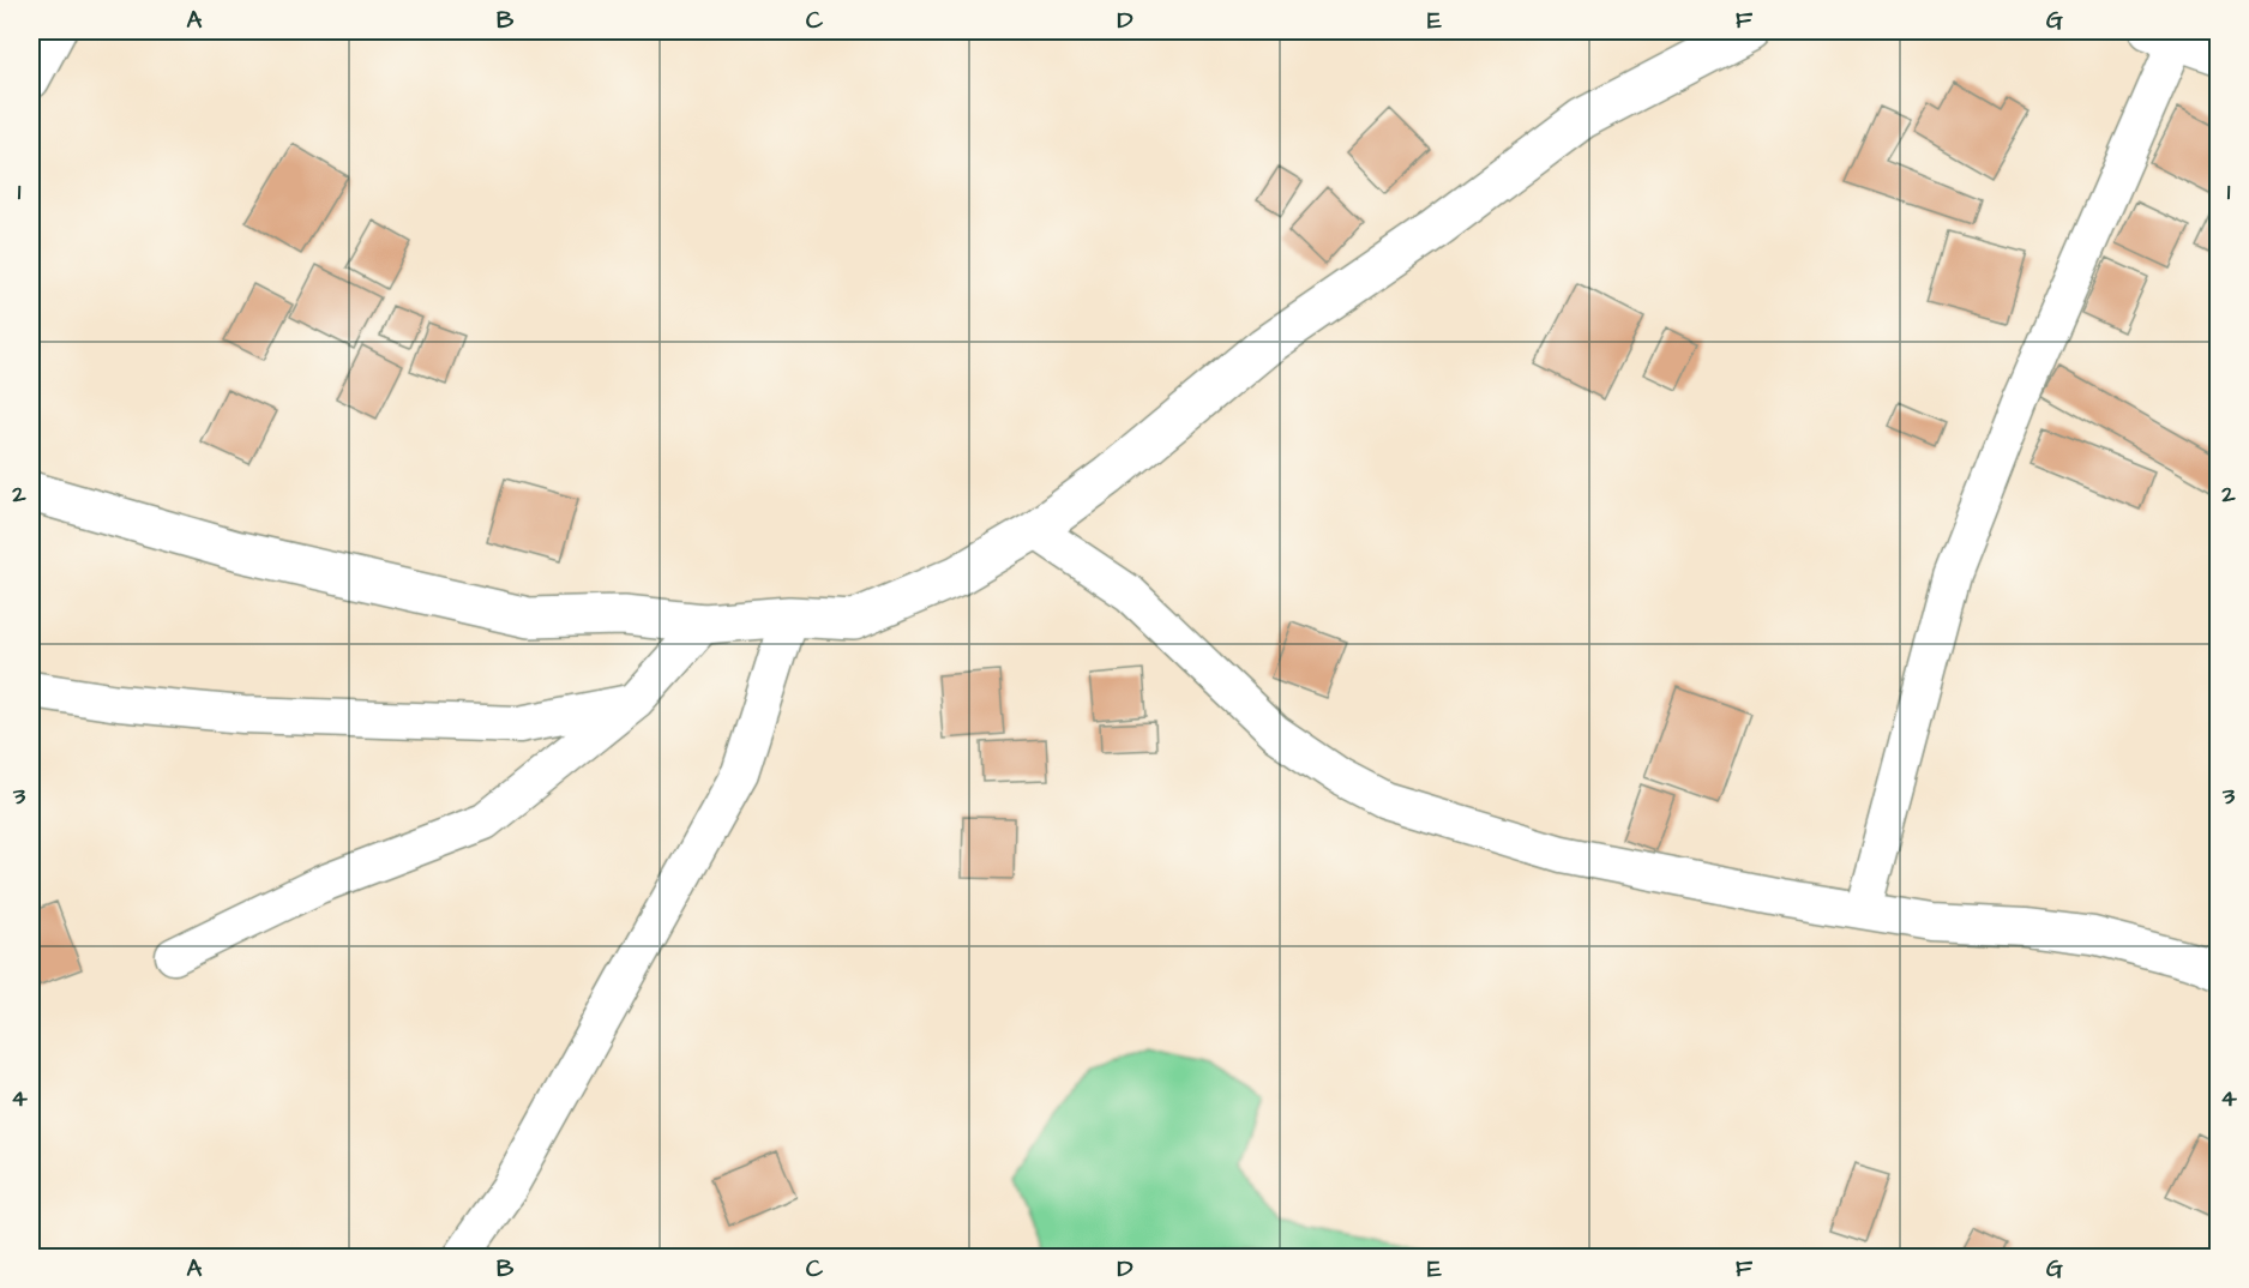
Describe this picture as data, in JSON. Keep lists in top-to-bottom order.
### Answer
{
  "grid": {
    "columns": [
      "A",
      "B",
      "C",
      "D",
      "E",
      "F",
      "G"
    ],
    "rows": [
      "1",
      "2",
      "3",
      "4"
    ]
  }
}
